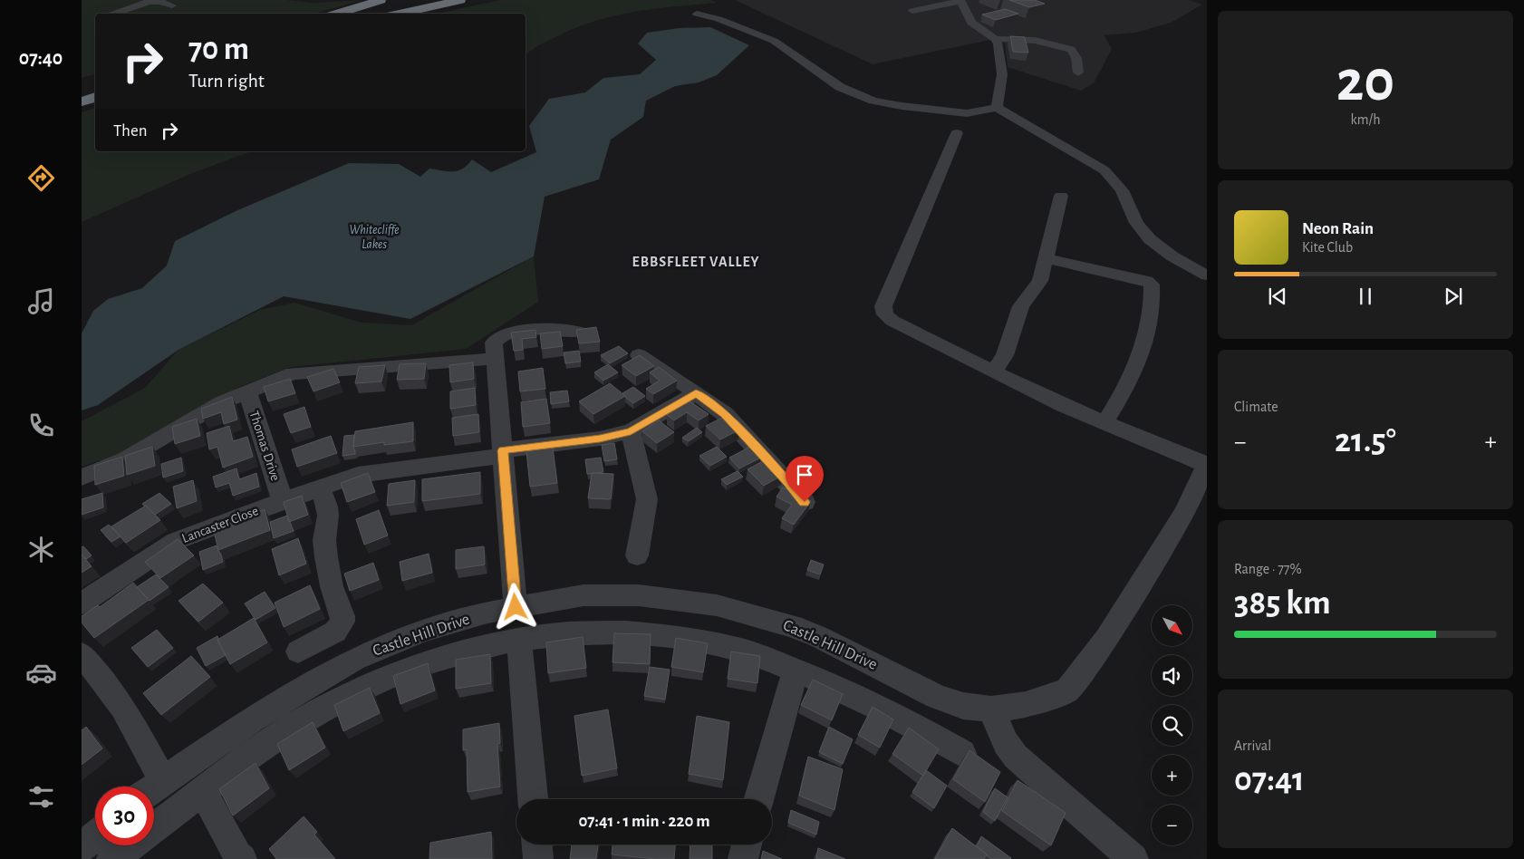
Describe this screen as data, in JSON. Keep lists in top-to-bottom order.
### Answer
{
  "streets": {
    "street": ["Thomas Drive", "Lancaster Close", "Castle Hill Drive"]
  },
  "crossings": [
    ["Thomas Drive", "Lancaster Close"]
  ],
  "districts": ["EBBSFLEET VALLEY"],
  "water": ["Whitecliffe Lakes"],
  "north": "bottom right",
  "page": {
    "tabs": "07:40",
    "tile": [
      ["20", "km/h"],
      "Climate",
      ["Range · 77%", "385 km"],
      ["Arrival", "07:41"]
    ],
    "turn": ["70 m", "Turn right"],
    "then": "Then",
    "song": ["Neon Rain", "Kite Club"],
    "heat": ["−", "21.5°", "+"],
    "map_buttons": ["+", "−"],
    "limit": "30",
    "trip": "07:41 · 1 min · 220 m"
  }
}
